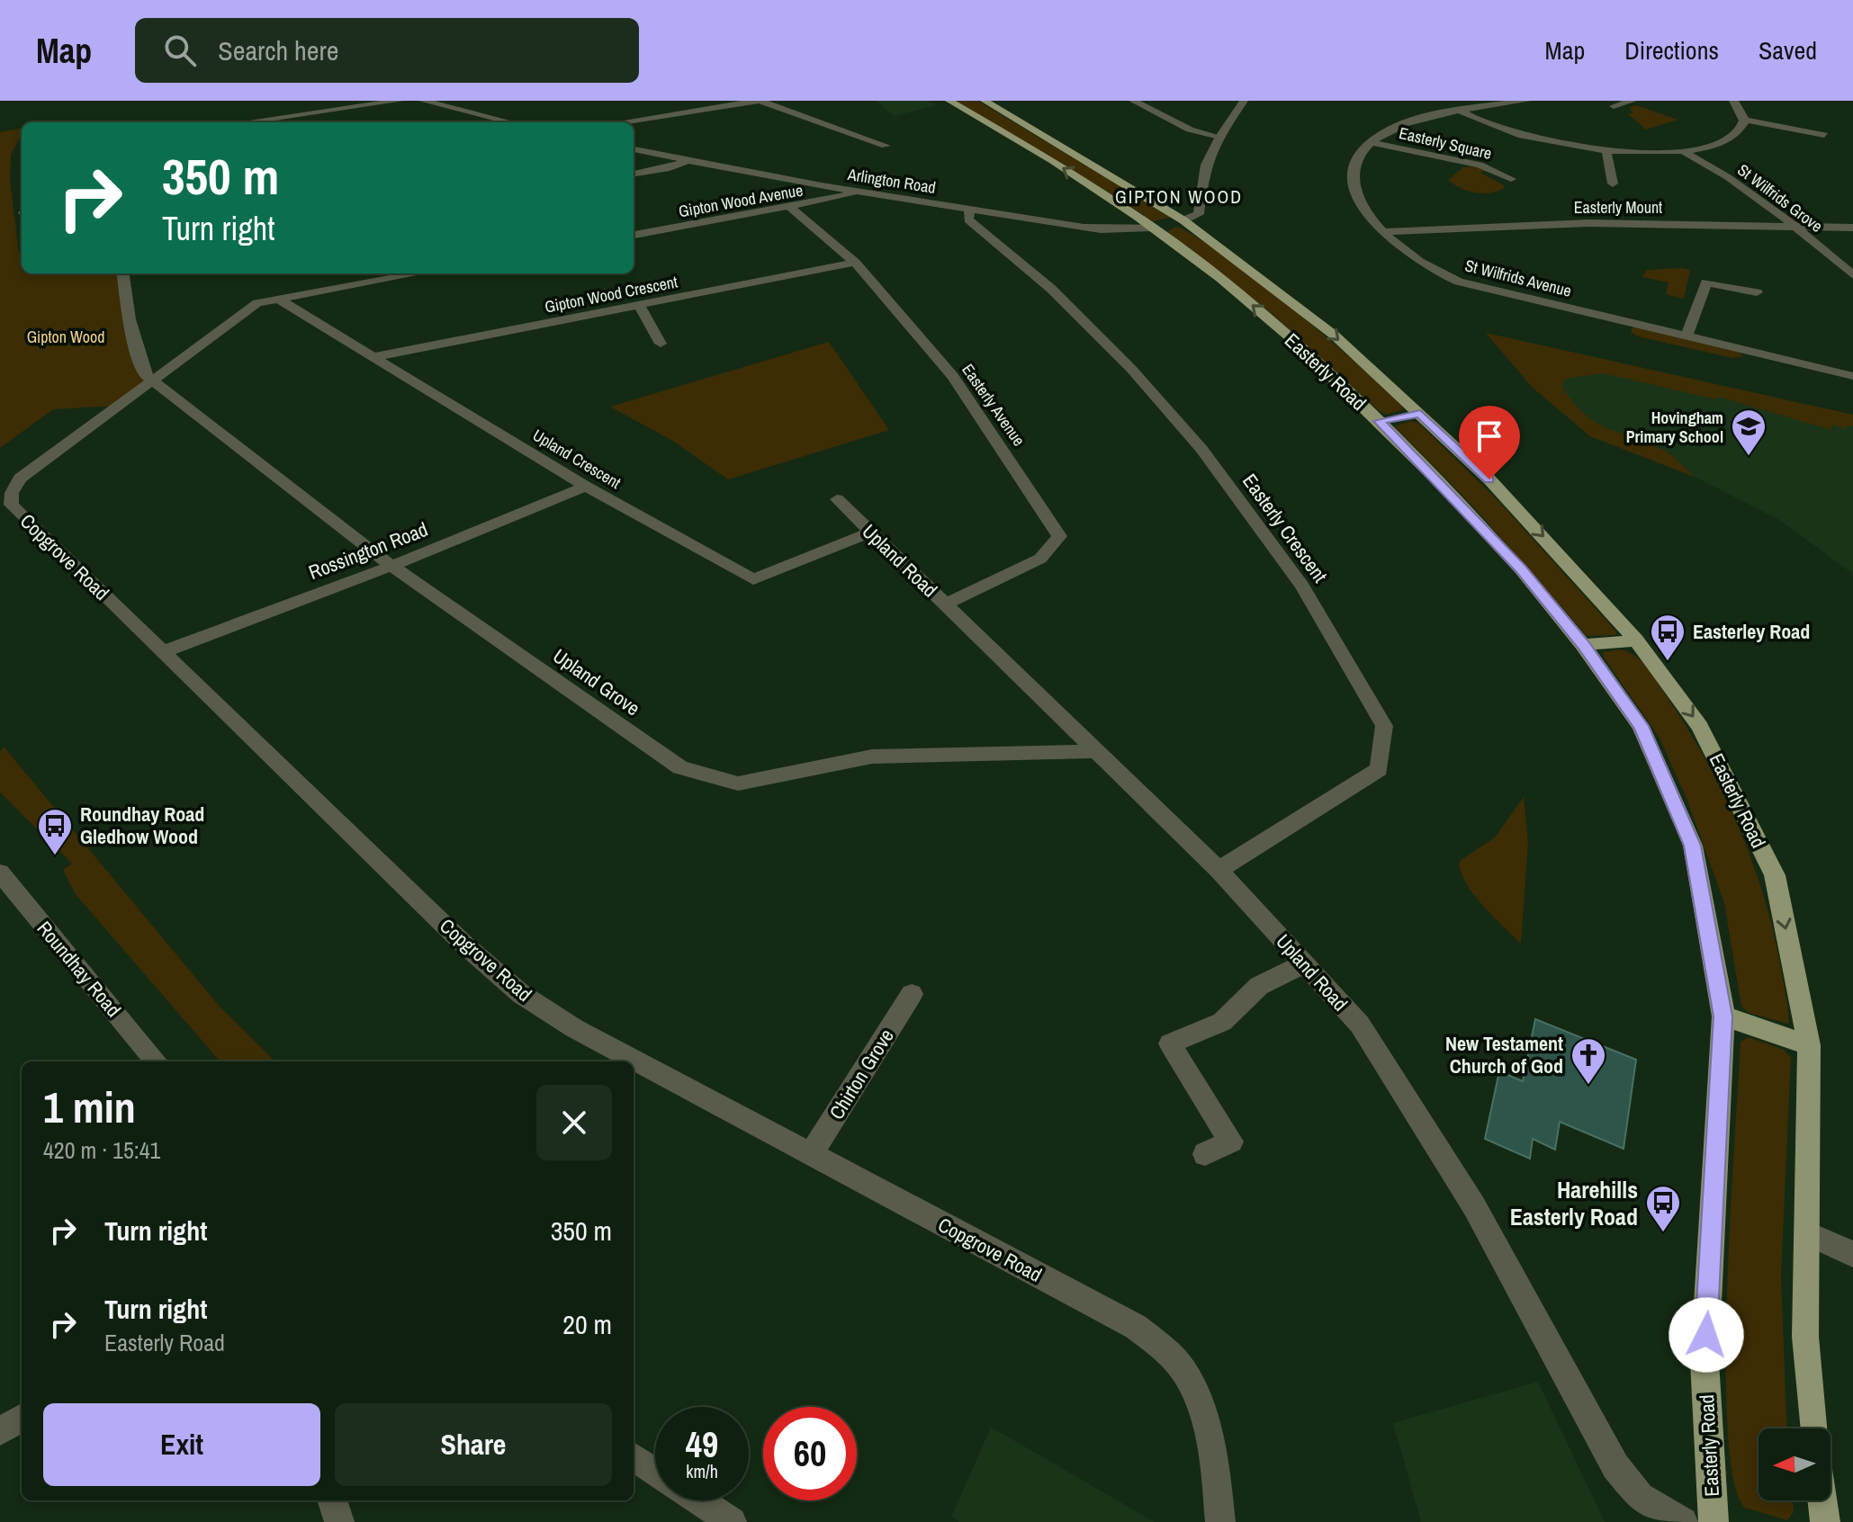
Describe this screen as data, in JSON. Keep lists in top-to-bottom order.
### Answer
{
  "streets": {
    "main road": ["Easterly Road"],
    "street": [
      "Easterly Square",
      "Arlington Road",
      "St Wilfrids Grove",
      "Gipton Wood Avenue",
      "Easterly Mount",
      "St Wilfrids Avenue",
      "Gipton Wood Crescent",
      "Easterly Avenue",
      "Upland Crescent",
      "Easterly Crescent",
      "Rossington Road",
      "Copgrove Road",
      "Upland Road",
      "Upland Grove",
      "Roundhay Road",
      "Chirton Grove"
    ]
  },
  "crossings": [
    ["Easterly Square", "St Wilfrids Avenue"],
    ["Arlington Road", "Gipton Wood Avenue"],
    ["Arlington Road", "Easterly Road"],
    ["Arlington Road", "Easterly Crescent"],
    ["St Wilfrids Grove", "Easterly Mount"],
    ["Gipton Wood Avenue", "Easterly Avenue"],
    ["Easterly Mount", "St Wilfrids Avenue"],
    ["Gipton Wood Crescent", "Easterly Avenue"],
    ["Gipton Wood Crescent", "Upland Crescent"],
    ["Easterly Avenue", "Upland Road"],
    ["Upland Crescent", "Rossington Road"],
    ["Upland Crescent", "Upland Road"],
    ["Easterly Crescent", "Upland Road"],
    ["Rossington Road", "Copgrove Road"],
    ["Rossington Road", "Upland Grove"],
    ["Copgrove Road", "Upland Grove"],
    ["Copgrove Road", "Chirton Grove"],
    ["Upland Road", "Upland Grove"]
  ],
  "districts": ["GIPTON WOOD"],
  "parks": ["Gipton Wood"],
  "places": {
    "school or university": ["Hovingham Primary School"],
    "bus stop": ["Easterley Road", "Roundhay Road Gledhow Wood", "Harehills Easterly Road"],
    "church": ["New Testament Church of God"]
  },
  "north": "left",
  "page": {
    "header": "Map",
    "search": "Search here",
    "nav": ["Map", "Directions", "Saved"],
    "turn": ["350 m", "Turn right"],
    "heading": ["1 min", "420 m · 15:41"],
    "list": [
      {
        "name": "Turn right",
        "value": "350 m"
      },
      {
        "name": "Turn right",
        "note": "Easterly Road",
        "value": "20 m"
      }
    ],
    "buttons": ["Exit", "Share"],
    "speed": "49 km/h",
    "limit": "60"
  }
}
